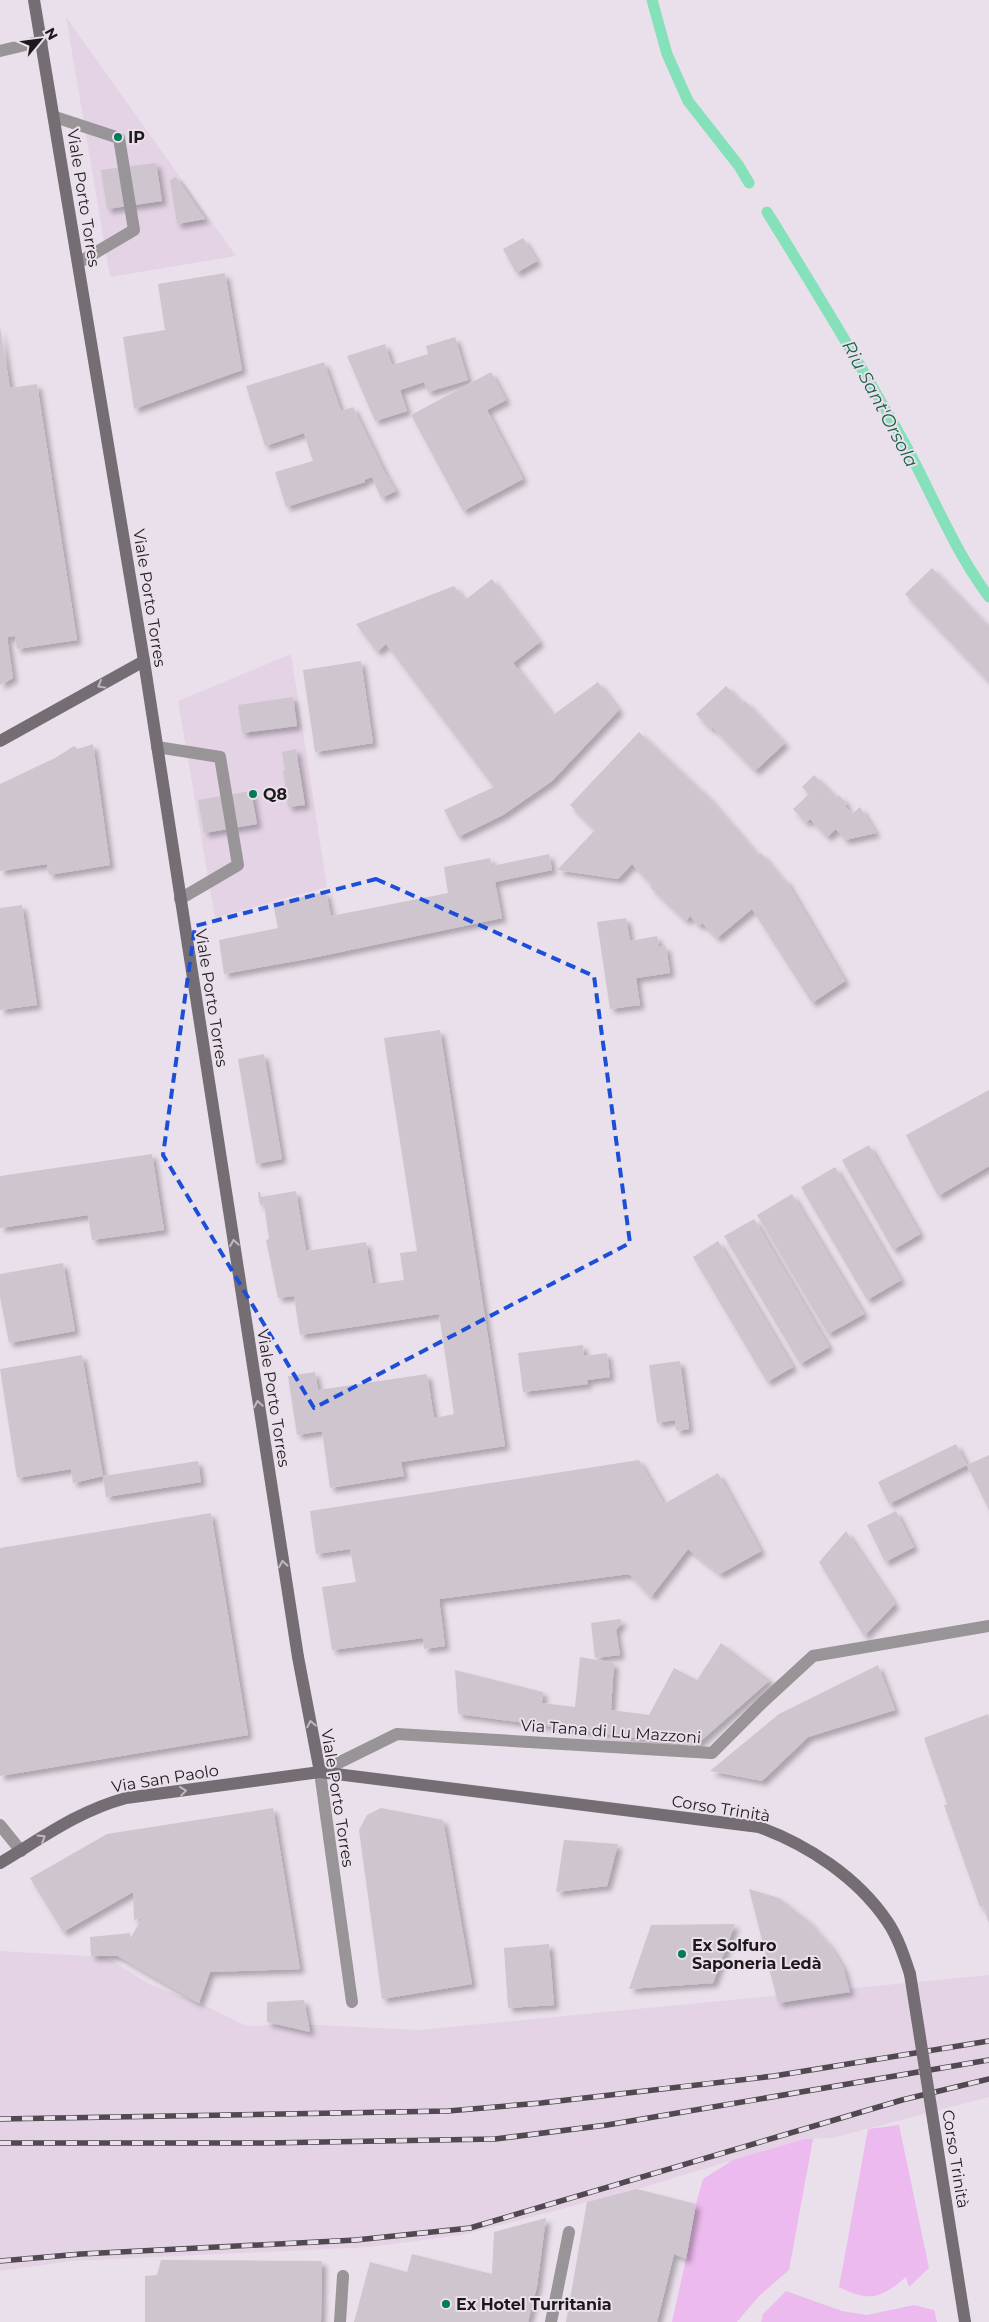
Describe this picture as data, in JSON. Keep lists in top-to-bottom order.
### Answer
{
  "streets": {
    "main road": ["Viale Porto Torres", "Via San Paolo", "Corso Trinità"],
    "street": ["Via Tana di Lu Mazzoni"]
  },
  "crossings": [
    ["Viale Porto Torres", "Via Tana di Lu Mazzoni"],
    ["Viale Porto Torres", "Via San Paolo"],
    ["Viale Porto Torres", "Corso Trinità"],
    ["Via Tana di Lu Mazzoni", "Via San Paolo"],
    ["Via Tana di Lu Mazzoni", "Corso Trinità"],
    ["Via San Paolo", "Corso Trinità"]
  ],
  "one_way": ["Viale Porto Torres", "Via San Paolo"],
  "water": ["Riu Sant'Orsola"],
  "places": [
    "IP",
    "Q8",
    "Ex Solfuro Saponeria Ledà",
    "Ex Hotel Turritania"
  ],
  "north": "top right"
}
